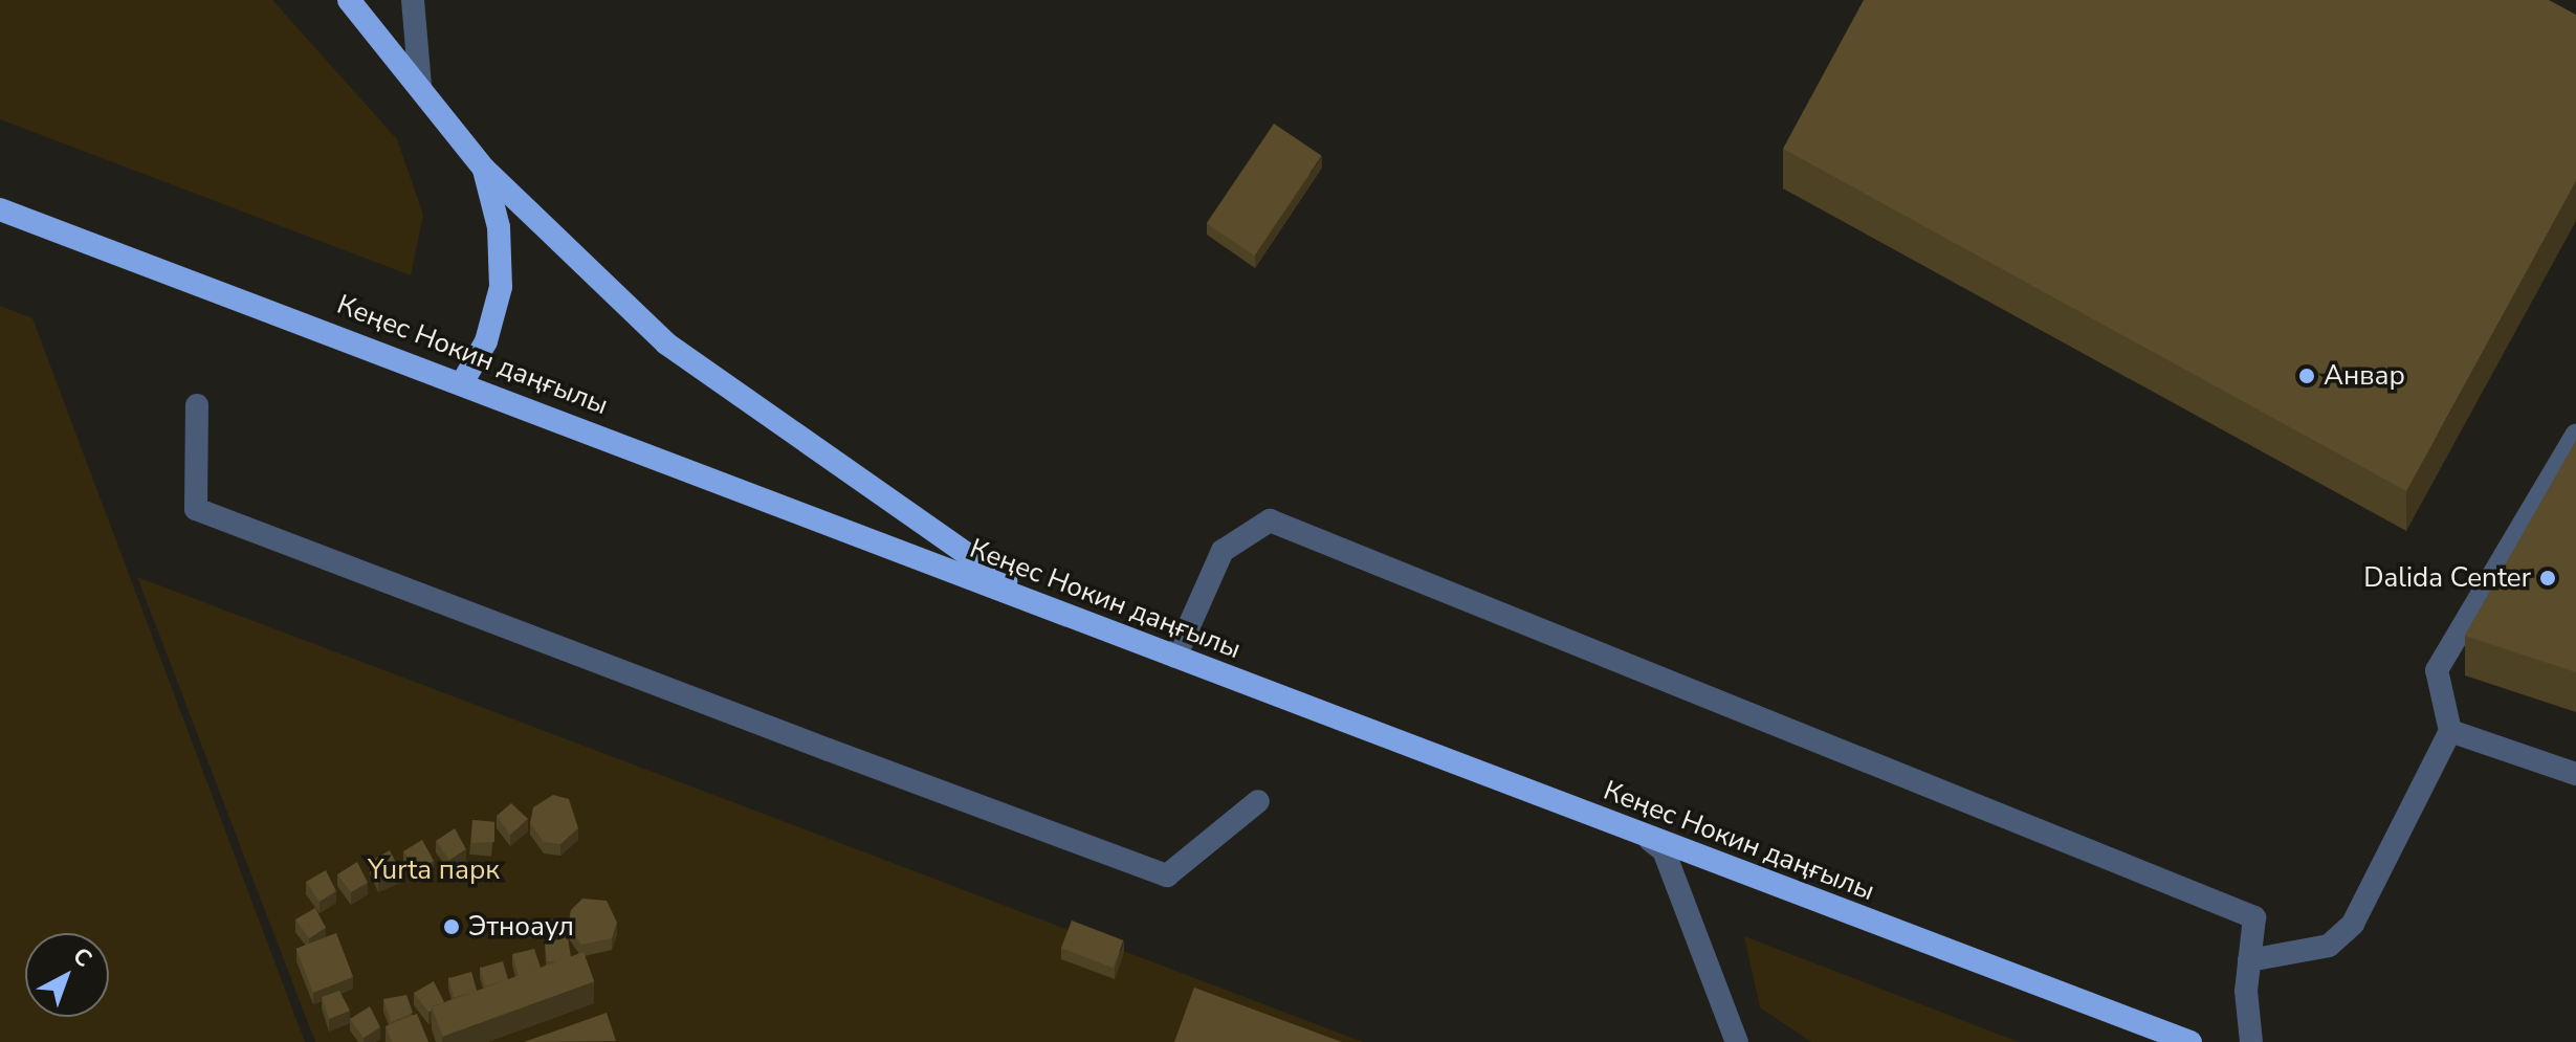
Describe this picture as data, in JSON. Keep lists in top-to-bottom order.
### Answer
{
  "streets": {
    "highway": ["Кеңес Нокин даңғылы"]
  },
  "parks": ["Yurta парк"],
  "places": ["Анвар", "Dalida Center", "Этноаул"],
  "north": "top right"
}
